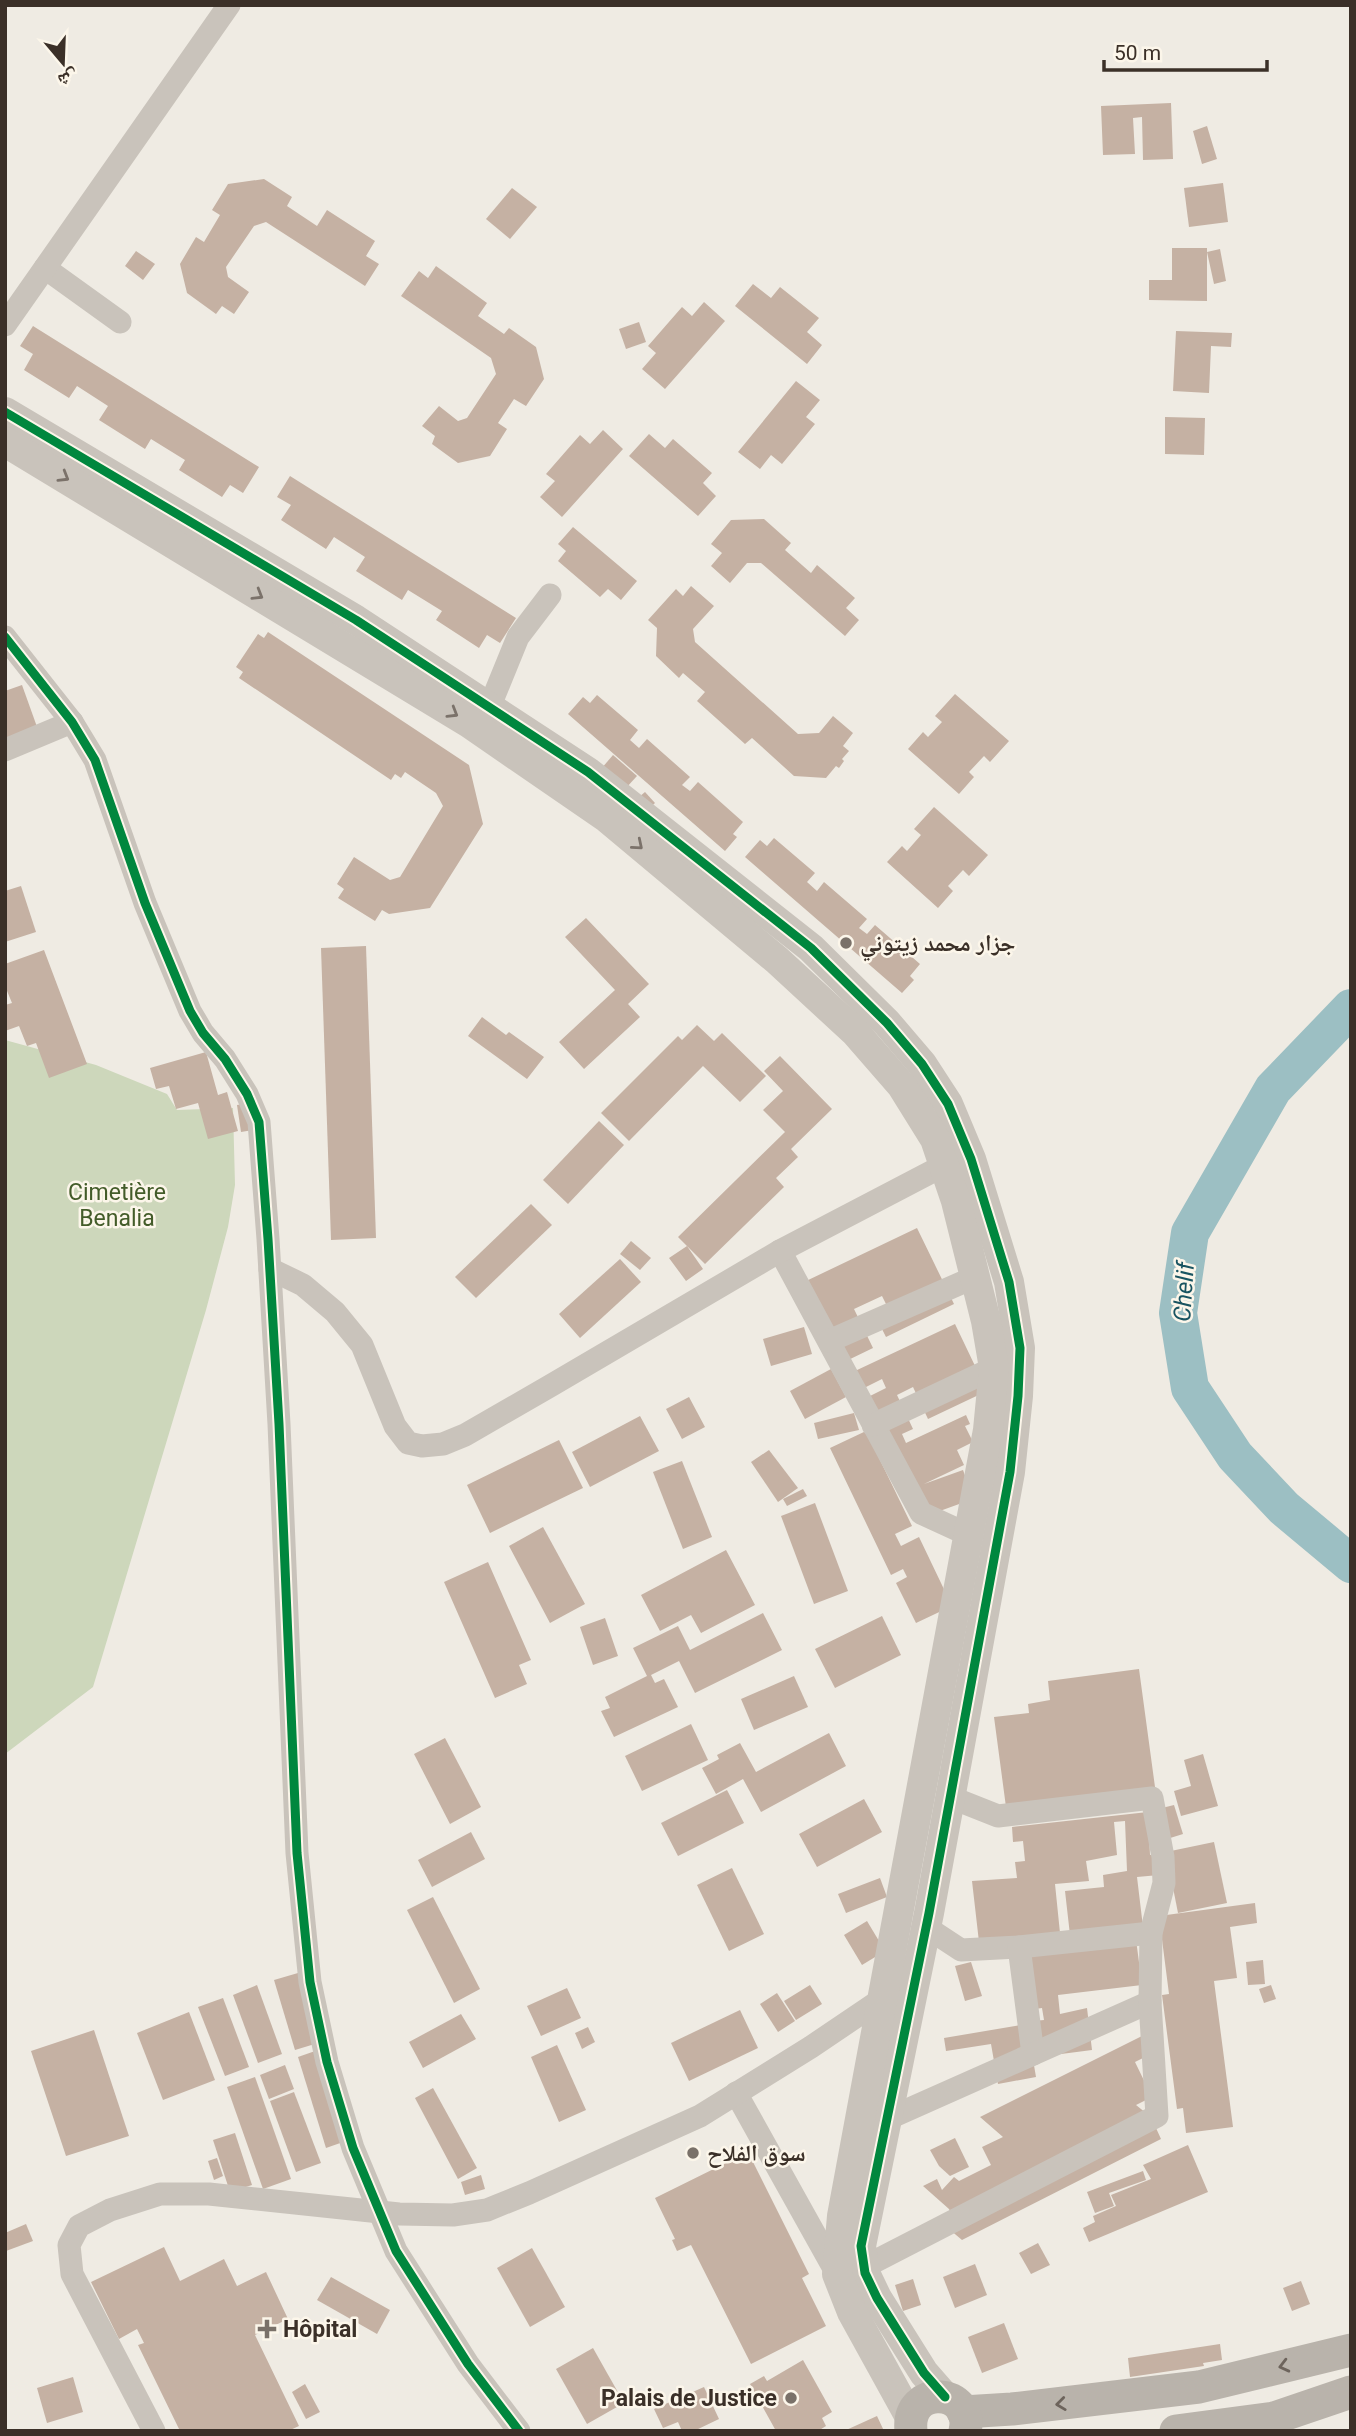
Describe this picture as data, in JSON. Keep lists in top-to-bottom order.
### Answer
{
  "water": ["Chelif"],
  "parks": ["Cimetière Benalia"],
  "places": {
    "other": ["جزار محمد زيتوني", "سوق الفلاح", "Palais de Justice"],
    "health": ["Hôpital"]
  },
  "scale_bar": "50 m",
  "north": "bottom"
}
